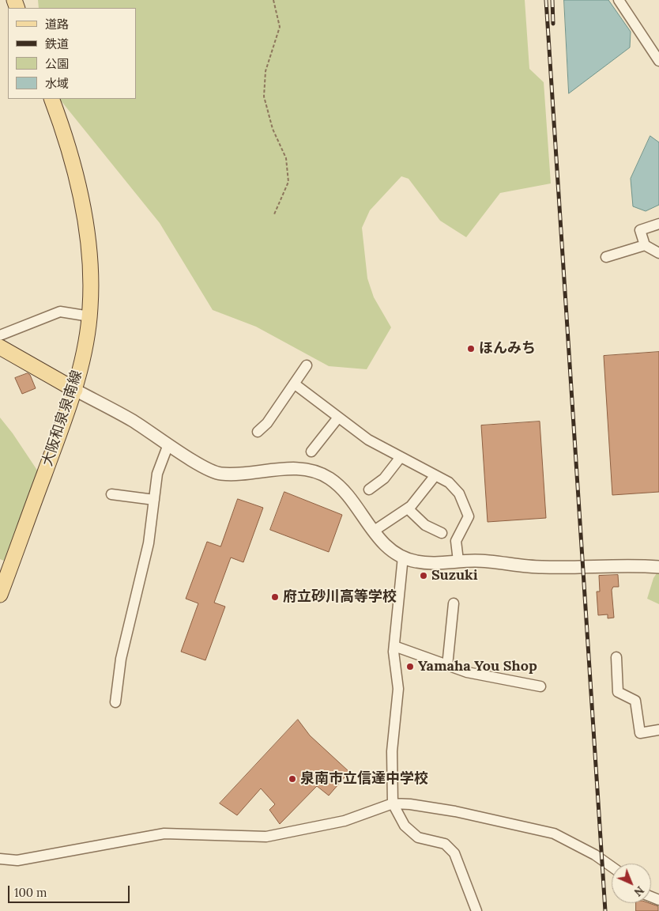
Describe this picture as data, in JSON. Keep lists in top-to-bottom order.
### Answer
{
  "streets": {
    "main road": ["大阪和泉泉南線"]
  },
  "places": [
    "ほんみち",
    "Suzuki",
    "府立砂川高等学校",
    "Yamaha You Shop",
    "泉南市立信達中学校"
  ],
  "legend": [
    "道路",
    "鉄道",
    "公園",
    "水域"
  ],
  "scale_bar": "100 m",
  "north": "bottom right"
}
